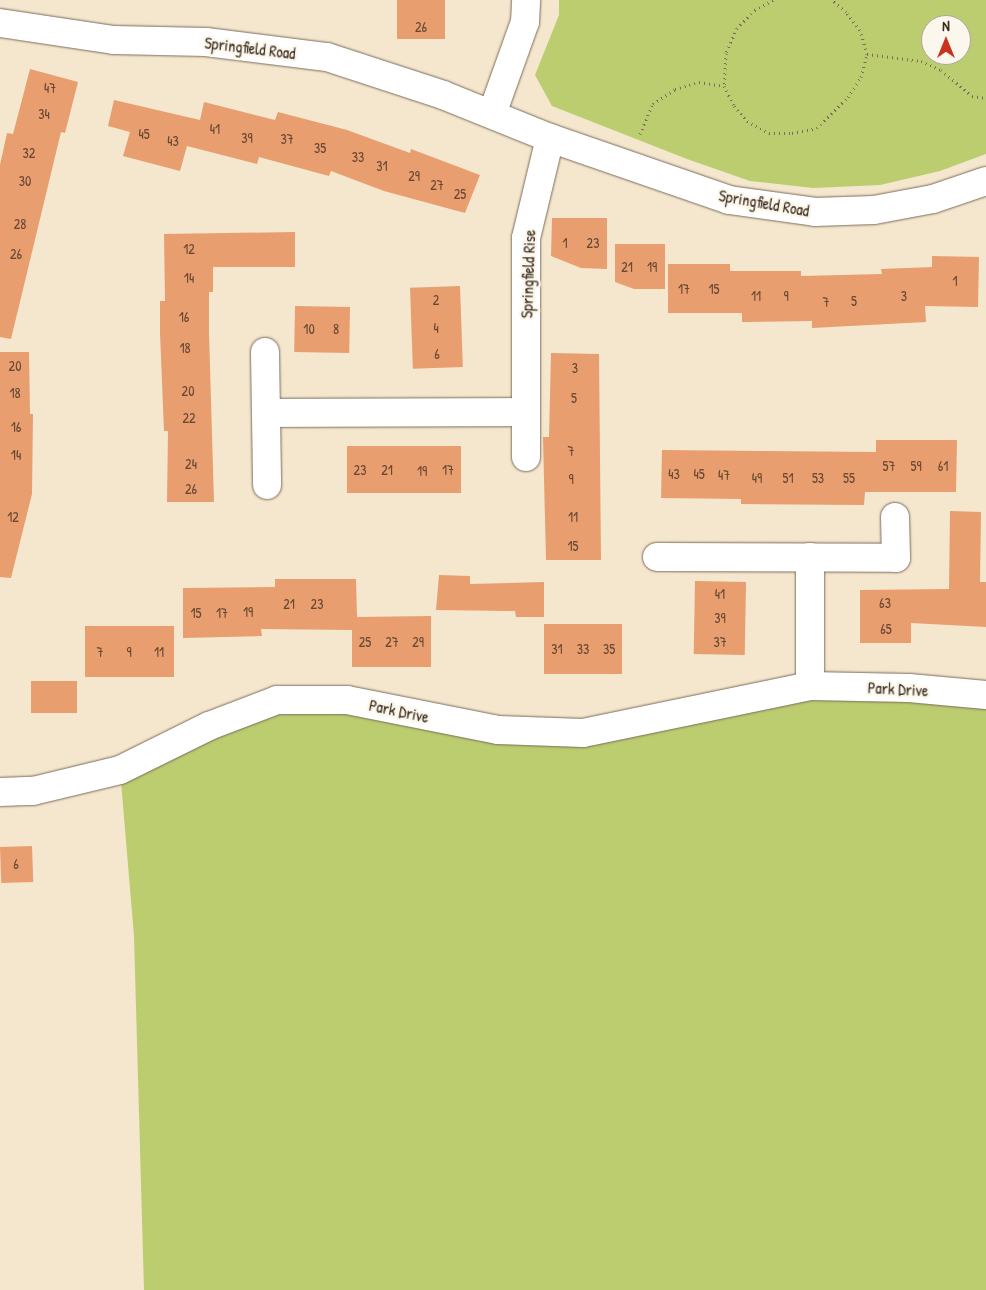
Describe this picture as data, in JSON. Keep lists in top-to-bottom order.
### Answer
{
  "streets": {
    "street": ["Springfield Road", "Springfield Rise", "Park Drive"]
  },
  "crossings": [
    ["Springfield Road", "Springfield Rise"]
  ],
  "house_numbers": [
    "26",
    "47",
    "34",
    "41",
    "45",
    "39",
    "37",
    "43",
    "35",
    "32",
    "33",
    "31",
    "29",
    "30",
    "27",
    "25",
    "28",
    "1",
    "23",
    "12",
    "26",
    "21",
    "19",
    "14",
    "1",
    "17",
    "15",
    "11",
    "9",
    "3",
    "2",
    "5",
    "7",
    "16",
    "4",
    "10",
    "8",
    "18",
    "6",
    "20",
    "3",
    "20",
    "18",
    "5",
    "22",
    "16",
    "7",
    "14",
    "24",
    "57",
    "59",
    "61",
    "23",
    "21",
    "17",
    "19",
    "43",
    "45",
    "47",
    "49",
    "51",
    "53",
    "55",
    "9",
    "26",
    "12",
    "11",
    "15",
    "41",
    "63",
    "21",
    "23",
    "19",
    "15",
    "17",
    "39",
    "65",
    "25",
    "27",
    "29",
    "37",
    "31",
    "33",
    "35",
    "7",
    "9",
    "11",
    "6"
  ],
  "north": "top"
}
